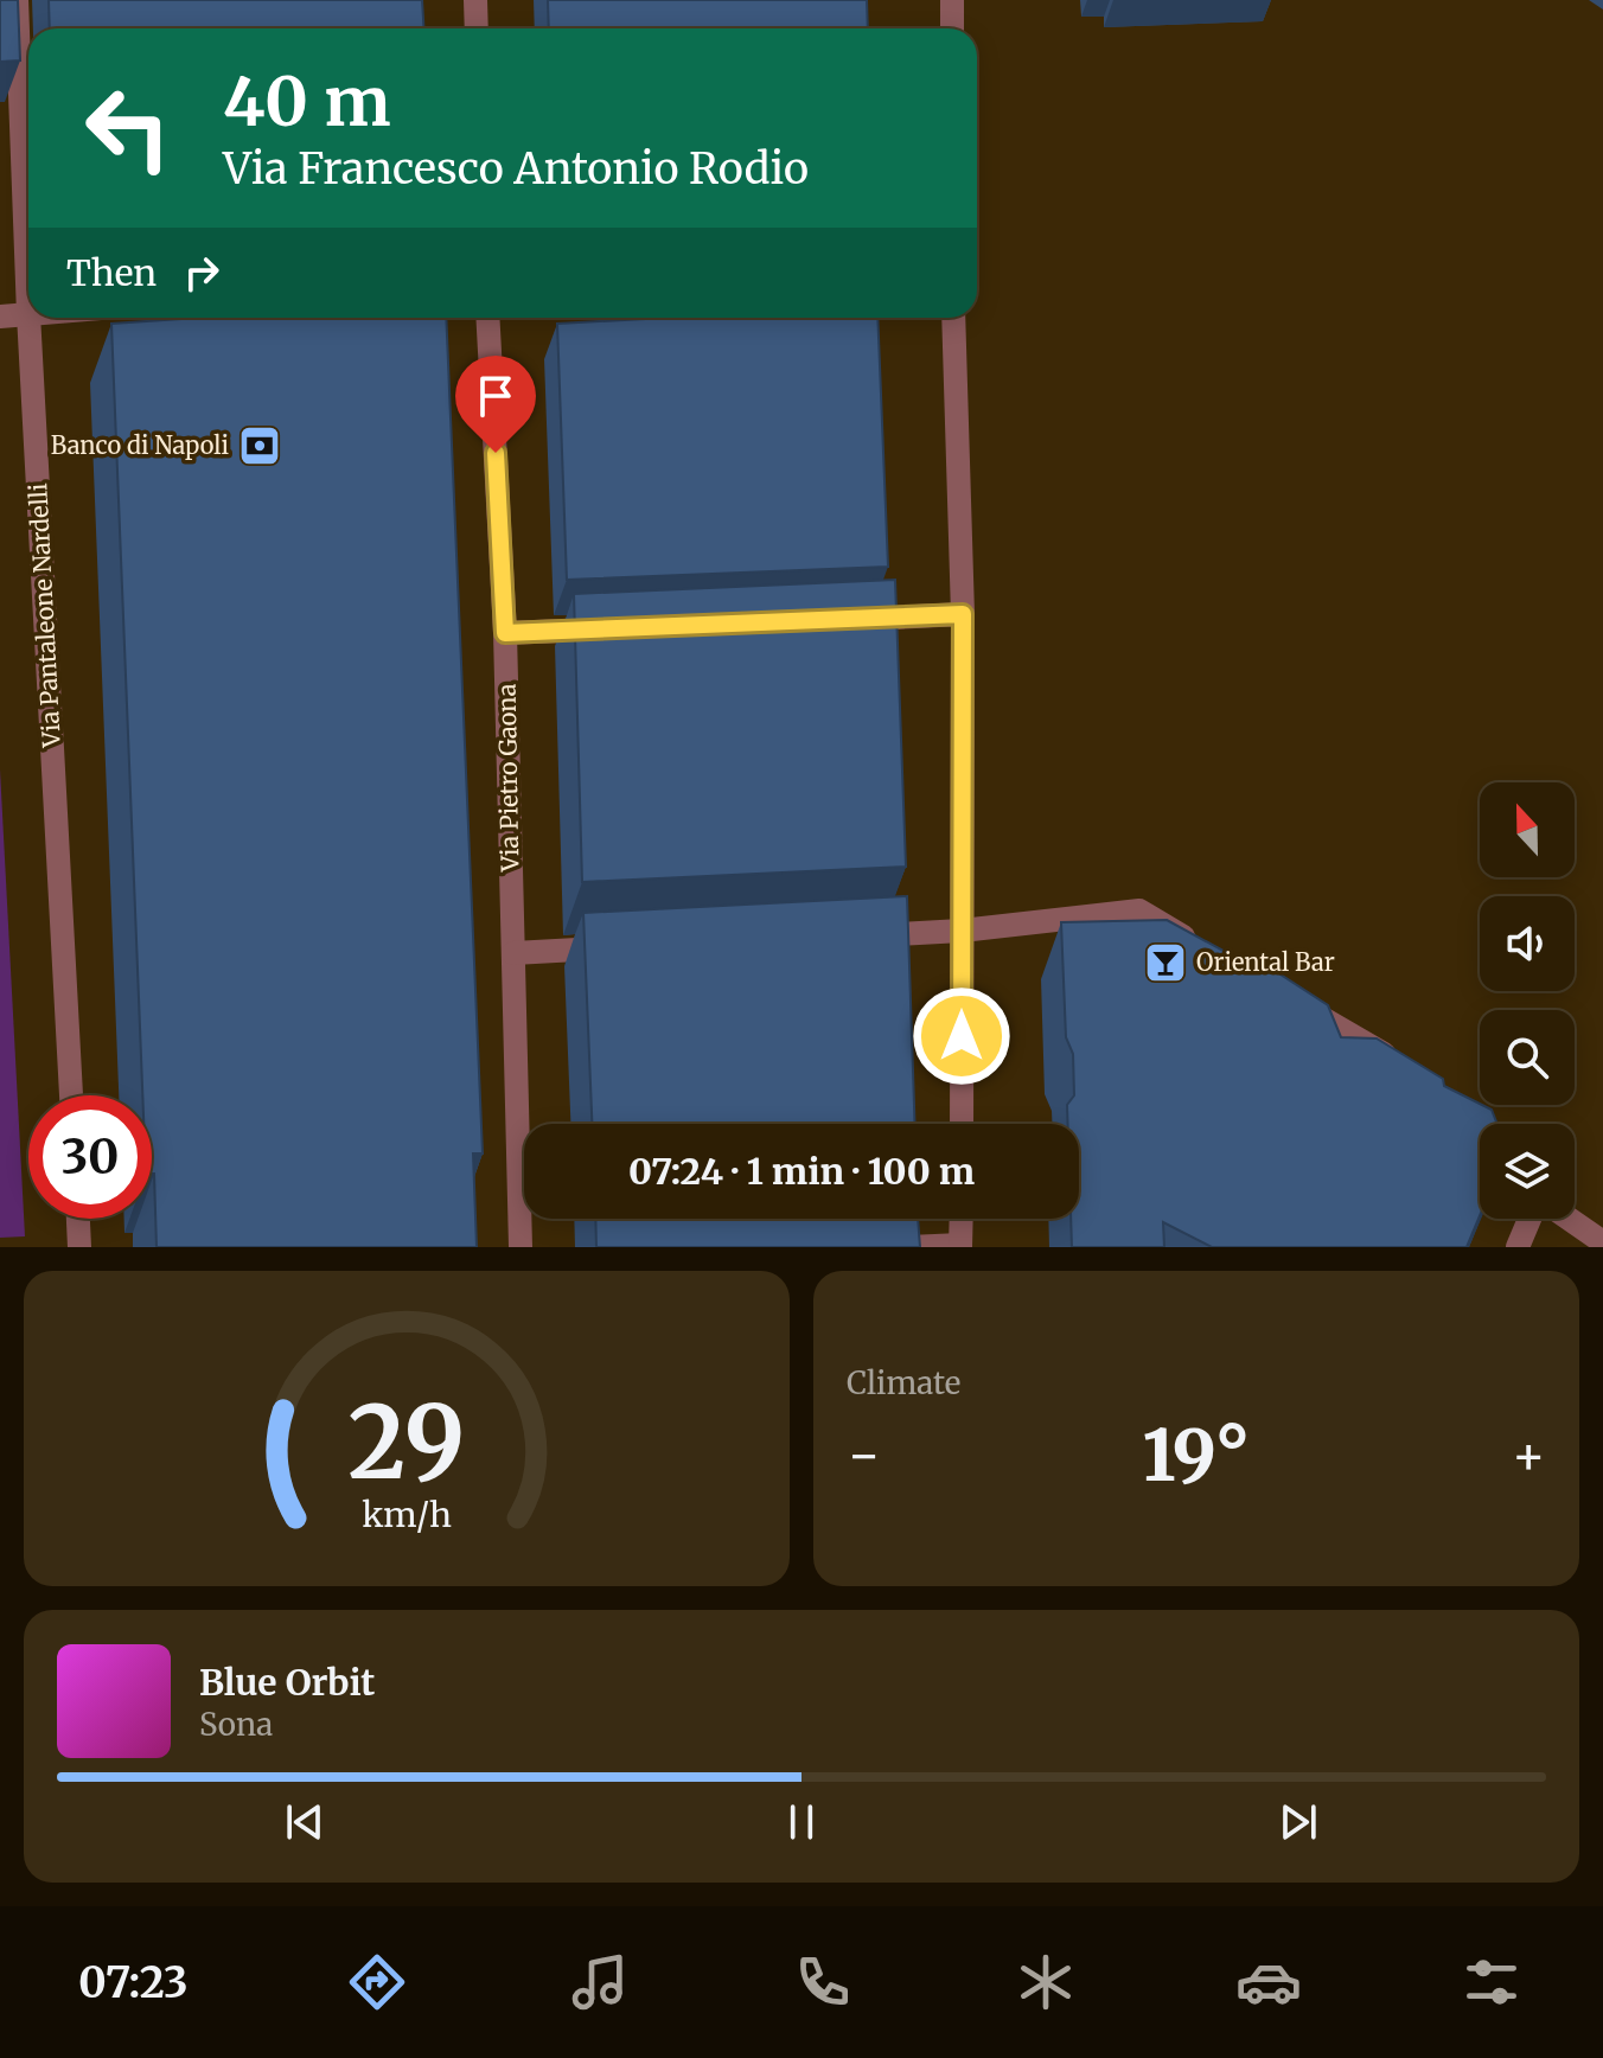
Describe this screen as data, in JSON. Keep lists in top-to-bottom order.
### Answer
{
  "streets": {
    "street": ["Via Pantaleone Nardelli", "Via Pietro Gaona"]
  },
  "places": {
    "bank": ["Banco di Napoli"],
    "bar": ["Oriental Bar"]
  },
  "north": "top",
  "page": {
    "turn": ["40 m", "Via Francesco Antonio Rodio"],
    "then": "Then",
    "limit": "30",
    "trip": "07:24 · 1 min · 100 m",
    "tile": "Climate",
    "heat": ["−", "19°", "+"],
    "song": ["Blue Orbit", "Sona"],
    "tabs": "07:23",
    "gauge": ["29", "km/h"]
  }
}
